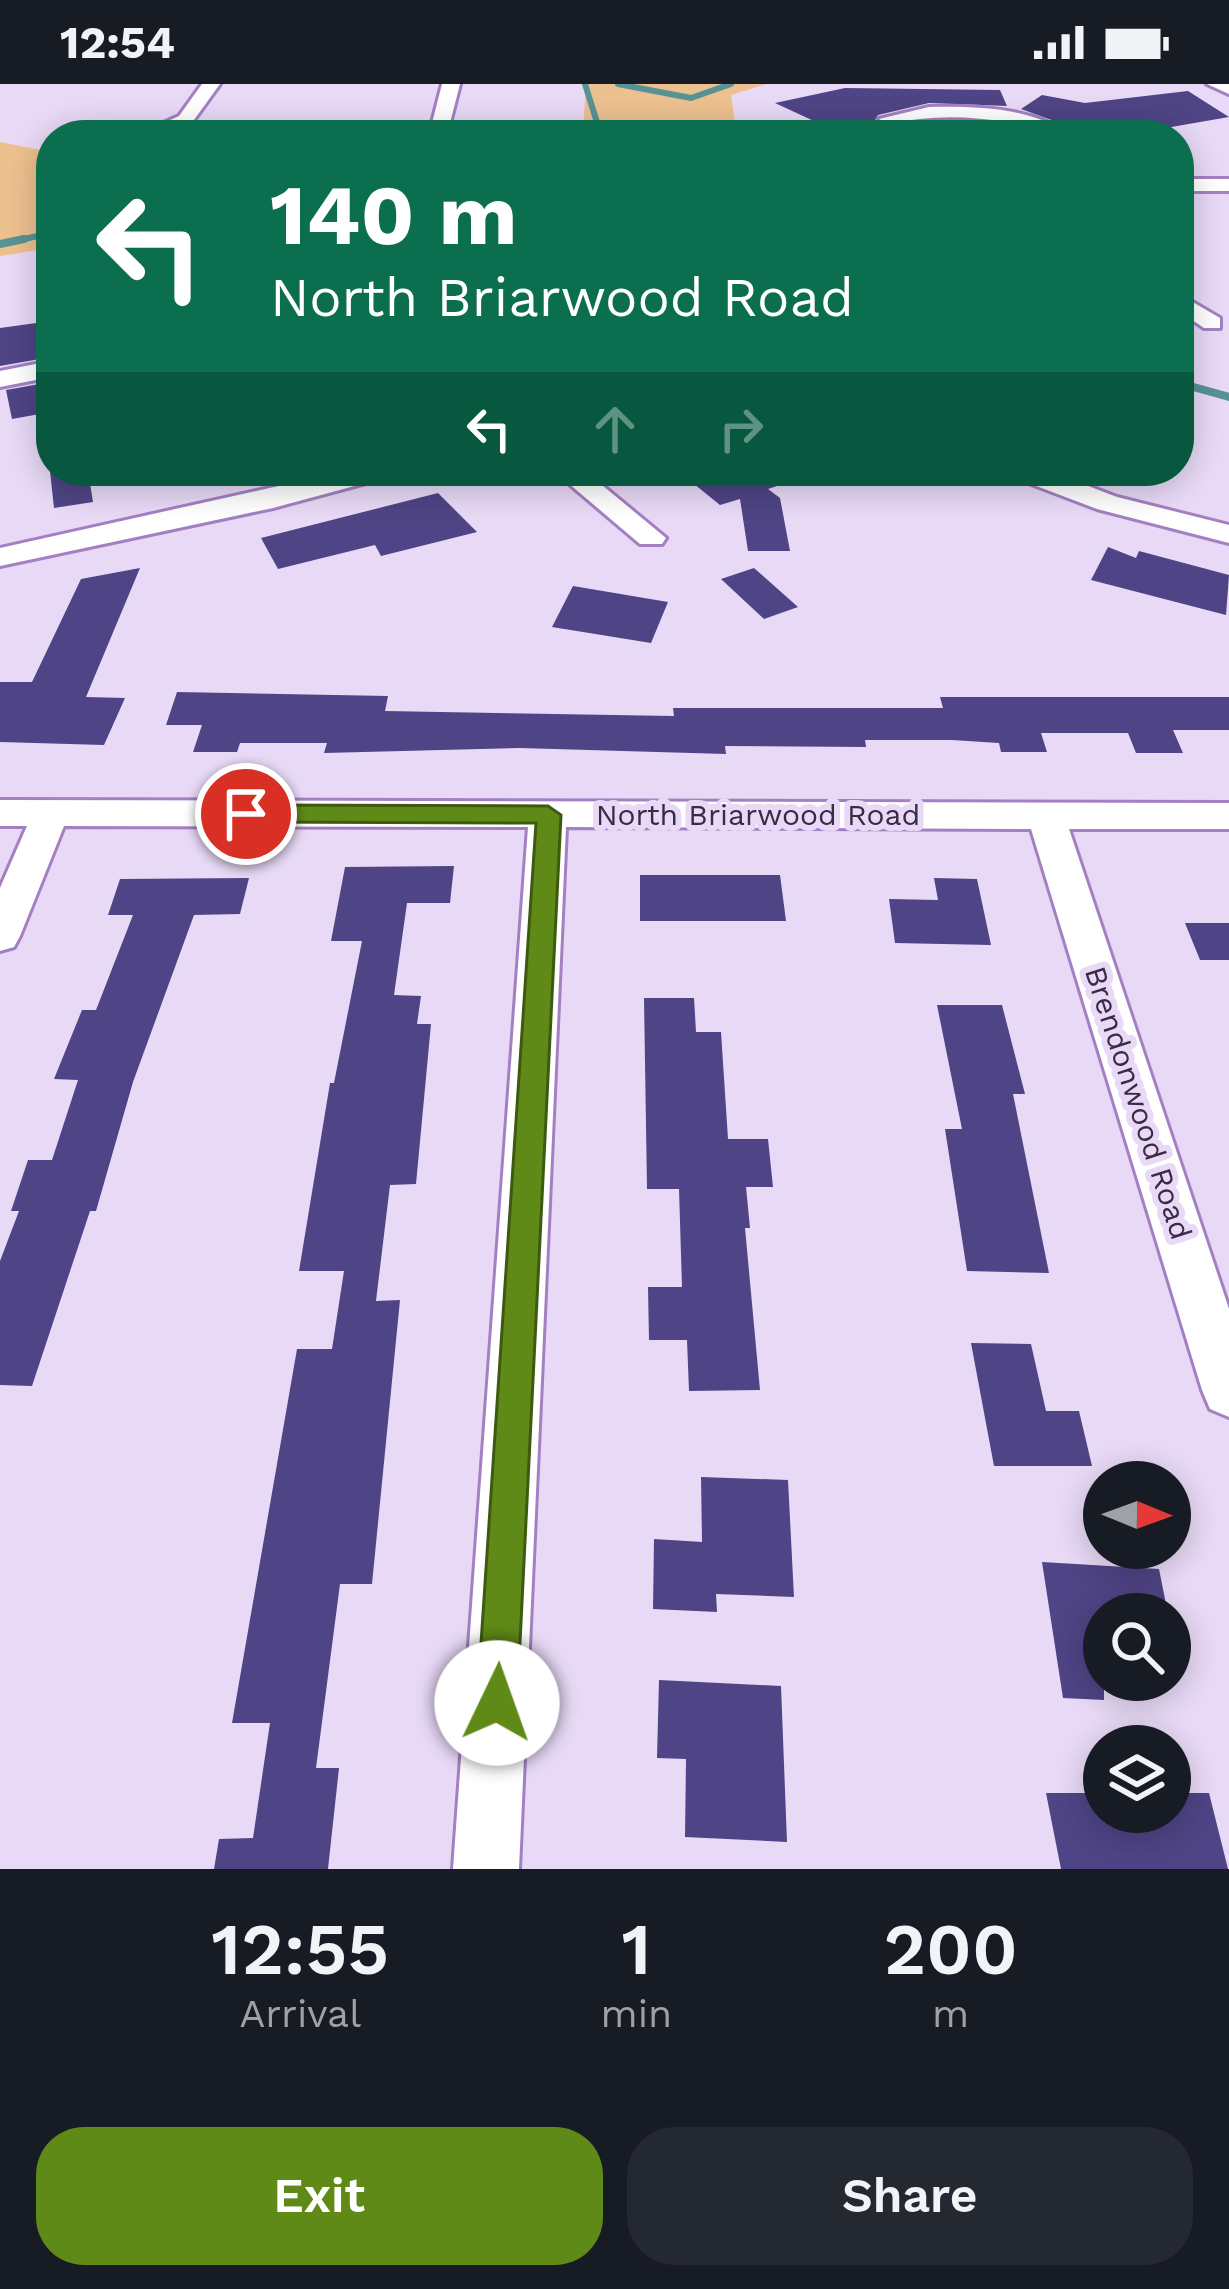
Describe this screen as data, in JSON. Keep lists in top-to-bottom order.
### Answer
{
  "streets": {
    "street": ["North Briarwood Road", "Brendonwood Road"]
  },
  "crossings": [
    ["North Briarwood Road", "Brendonwood Road"]
  ],
  "north": "right",
  "page": {
    "status": "12:54",
    "turn": ["140 m", "North Briarwood Road"],
    "eta": [
      "12:55",
      "Arrival",
      "1",
      "min",
      "200",
      "m"
    ],
    "buttons": ["Exit", "Share"]
  }
}
